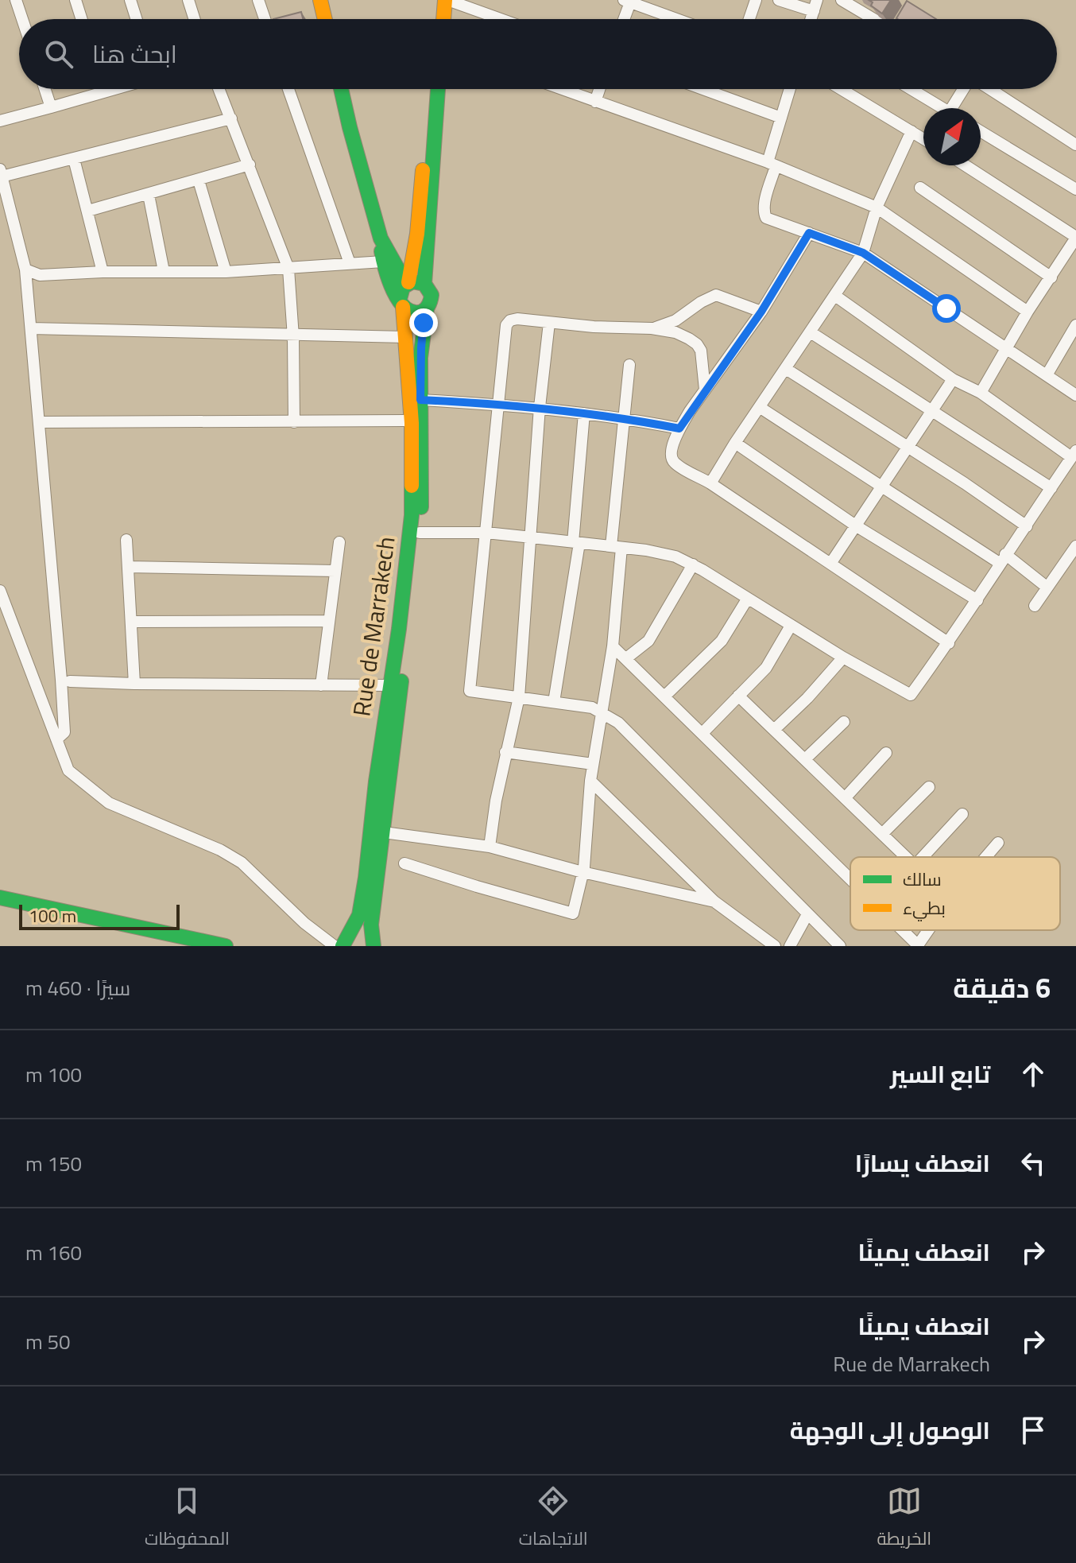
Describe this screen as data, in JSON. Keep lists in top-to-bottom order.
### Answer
{
  "streets": {
    "main road": ["Rue de Marrakech"]
  },
  "legend": ["سالك", "بطيء"],
  "scale_bar": "100 m",
  "north": "top right",
  "page": {
    "search": "ابحث هنا",
    "scale": "100 m",
    "heading": ["6 دقيقة", "سيرًا · 460 m"],
    "list": [
      ["تابع السير", "100 m"],
      ["انعطف يسارًا", "150 m"],
      ["انعطف يمينًا", "160 m"],
      ["انعطف يمينًا", "Rue de Marrakech", "50 m"],
      "الوصول إلى الوجهة"
    ],
    "nav": ["الخريطة", "الاتجاهات", "المحفوظات"]
  }
}
